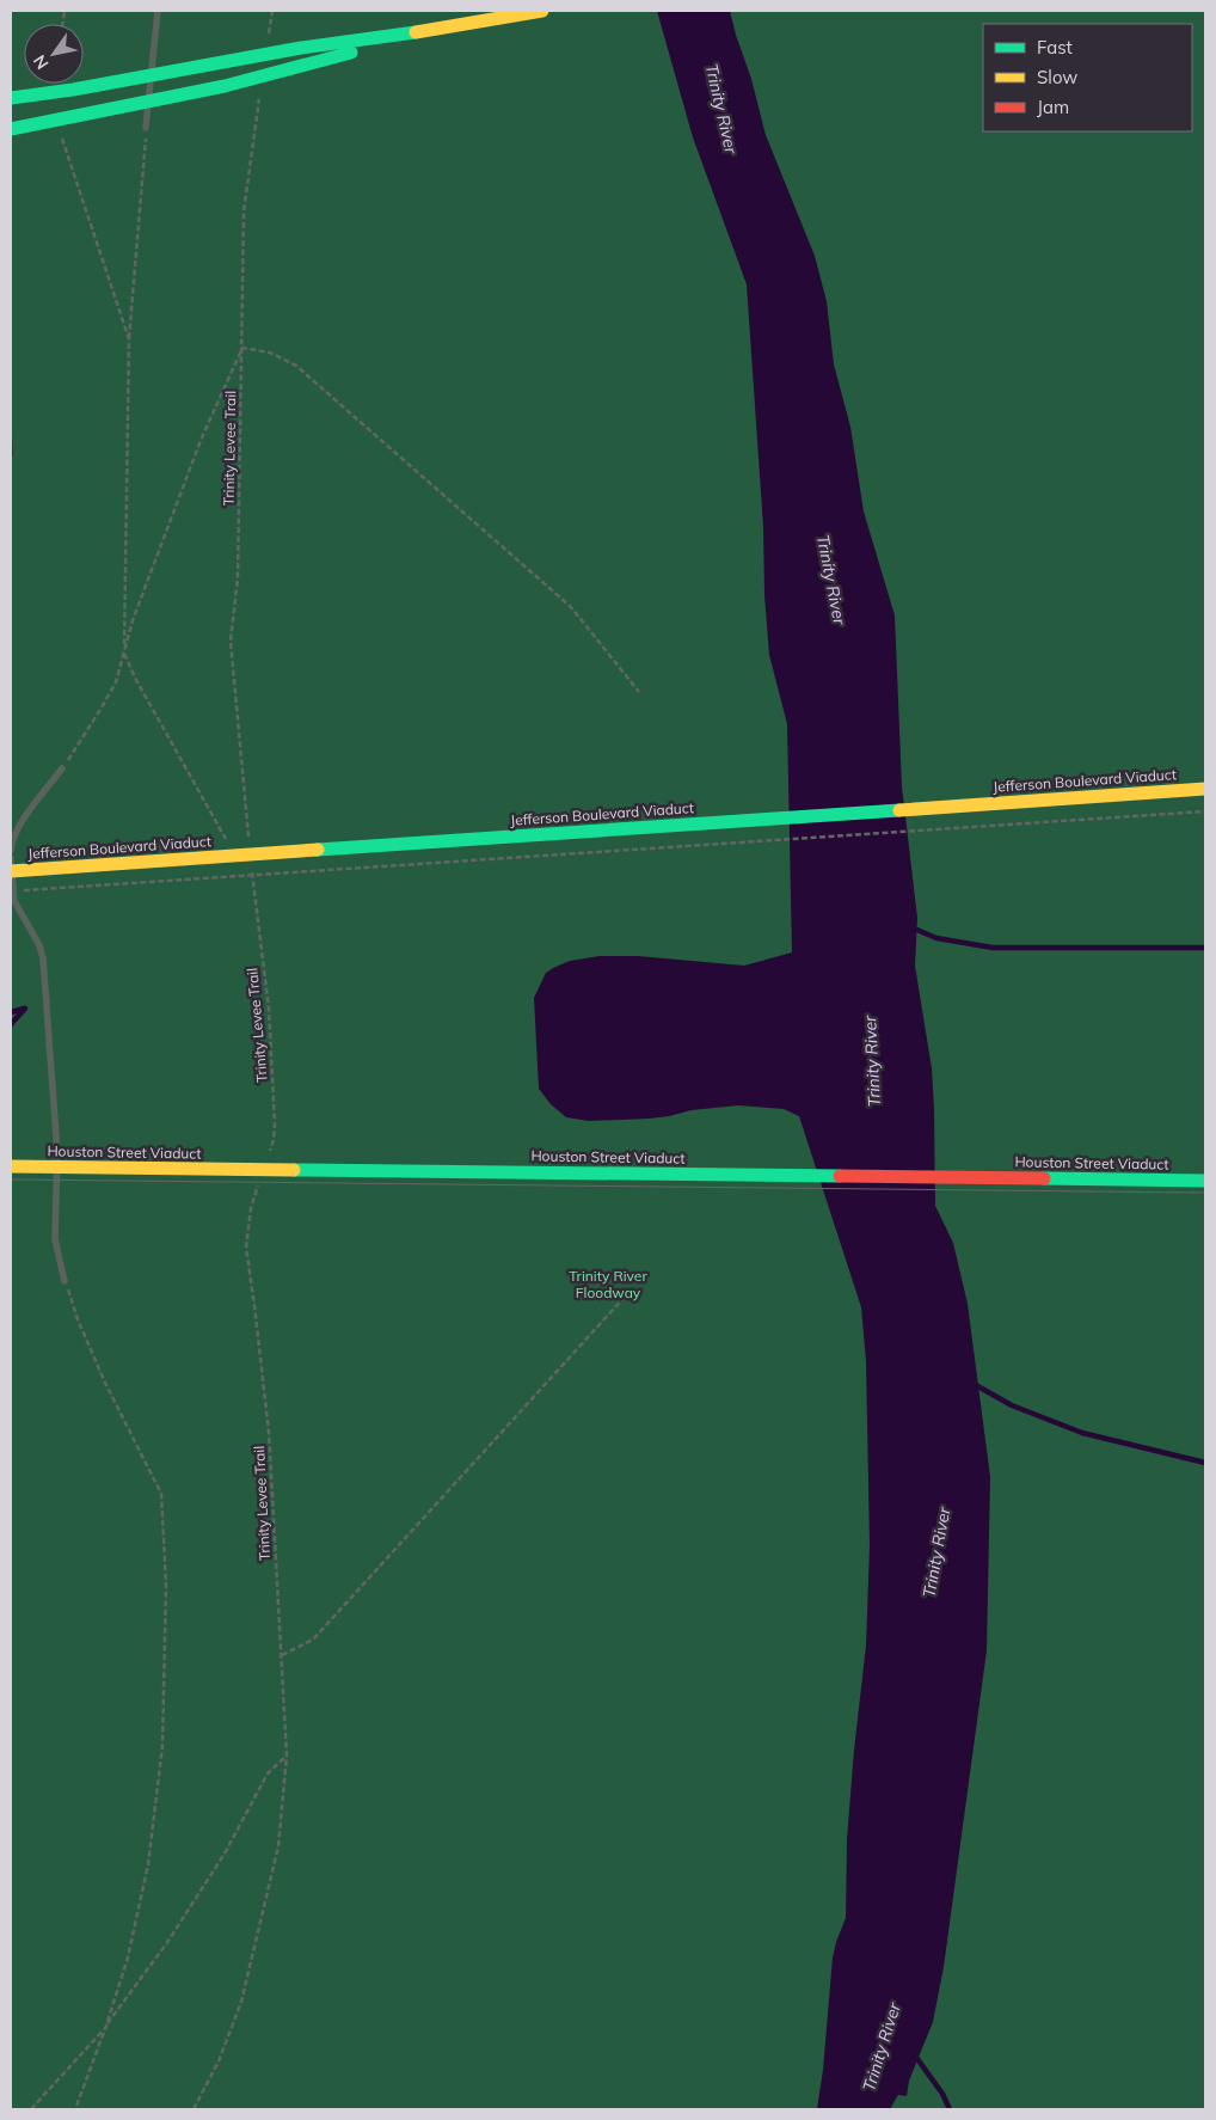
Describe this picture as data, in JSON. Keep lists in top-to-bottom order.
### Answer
{
  "streets": {
    "main road": ["Jefferson Boulevard Viaduct", "Houston Street Viaduct"],
    "path": ["Trinity Levee Trail"]
  },
  "water": ["Trinity River"],
  "parks": ["Trinity River Floodway"],
  "legend": ["Fast", "Slow", "Jam"],
  "north": "bottom left"
}
